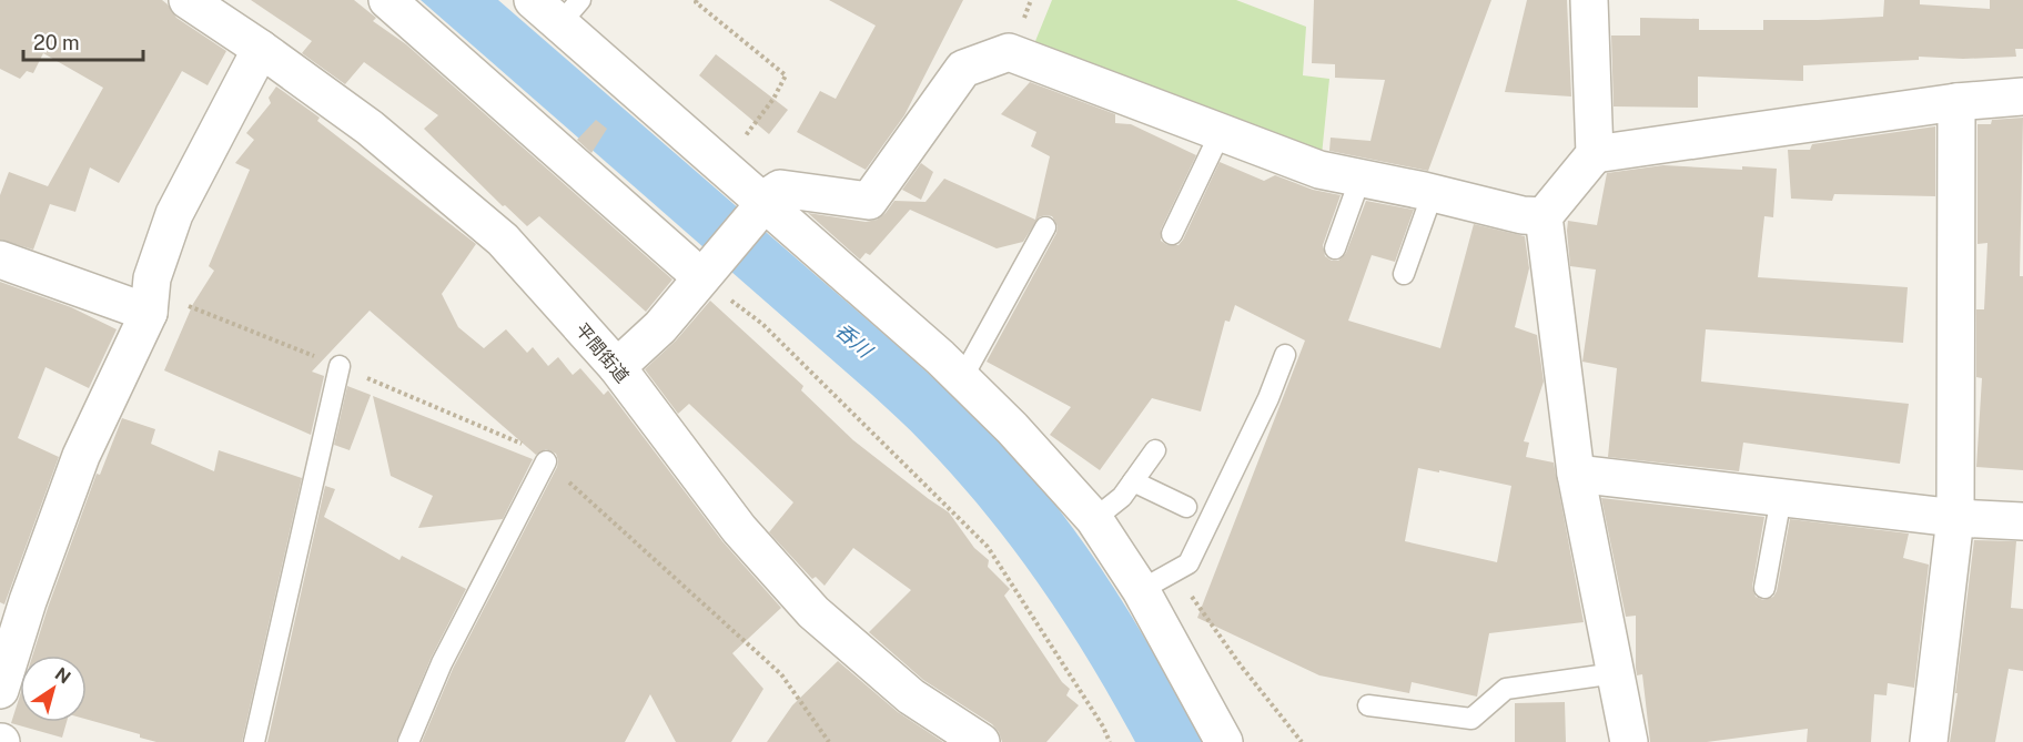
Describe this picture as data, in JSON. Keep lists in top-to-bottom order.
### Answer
{
  "streets": {
    "street": ["平間街道"]
  },
  "water": ["呑川"],
  "scale_bar": "20 m",
  "north": "top right"
}
